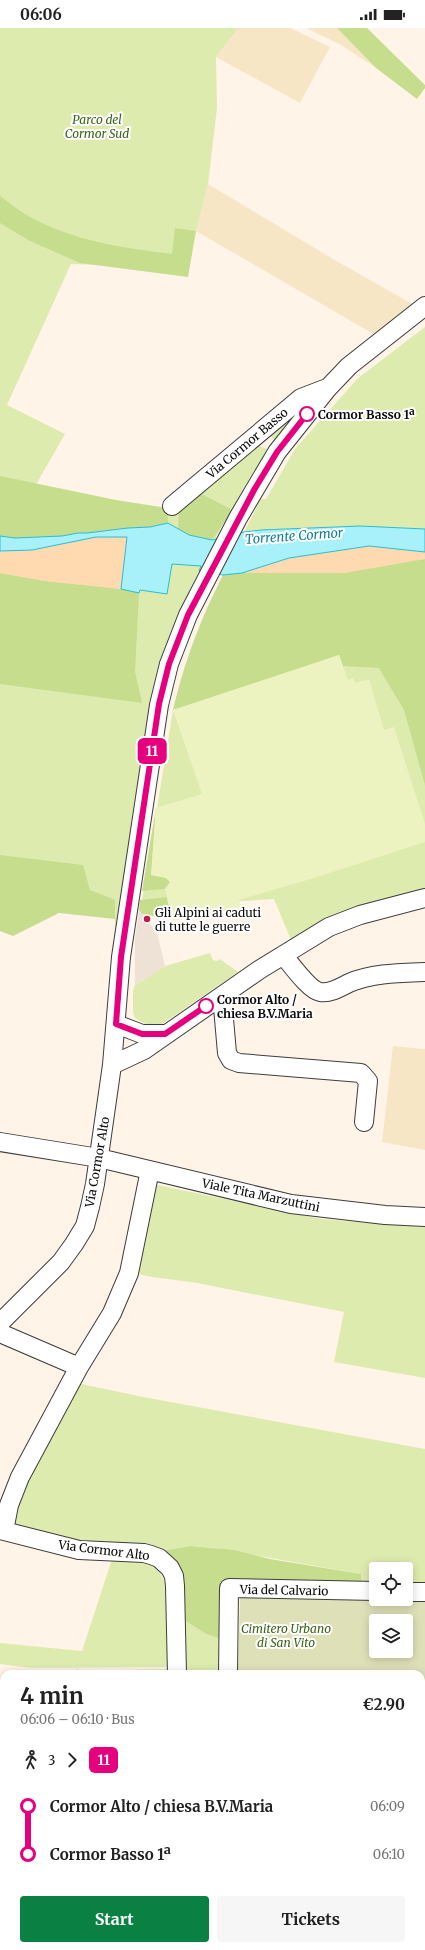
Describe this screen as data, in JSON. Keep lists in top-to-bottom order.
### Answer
{
  "streets": {
    "street": [
      "Via Cormor Basso",
      "Via Cormor Alto",
      "Viale Tita Marzuttini",
      "Via del Calvario"
    ]
  },
  "crossings": [
    ["Via Cormor Basso", "Via Cormor Alto"],
    ["Via Cormor Alto", "Viale Tita Marzuttini"]
  ],
  "water": ["Torrente Cormor"],
  "parks": ["Parco del Cormor Sud", "Cimitero Urbano di San Vito"],
  "places": ["Cormor Basso 1ª", "Gli Alpini ai caduti di tutte le guerre", "Cormor Alto / chiesa B.V.Maria"],
  "lines": ["bus line 11"],
  "page": {
    "status": "06:06",
    "on_map": "11",
    "heading": ["4 min", "06:06 – 06:10 · Bus", "€2.90"],
    "legs": ["3", "11"],
    "list": [
      {
        "name": "Cormor Alto / chiesa B.V.Maria",
        "value": "06:09"
      },
      {
        "name": "Cormor Basso 1ª",
        "value": "06:10"
      }
    ],
    "buttons": ["Start", "Tickets"]
  }
}
